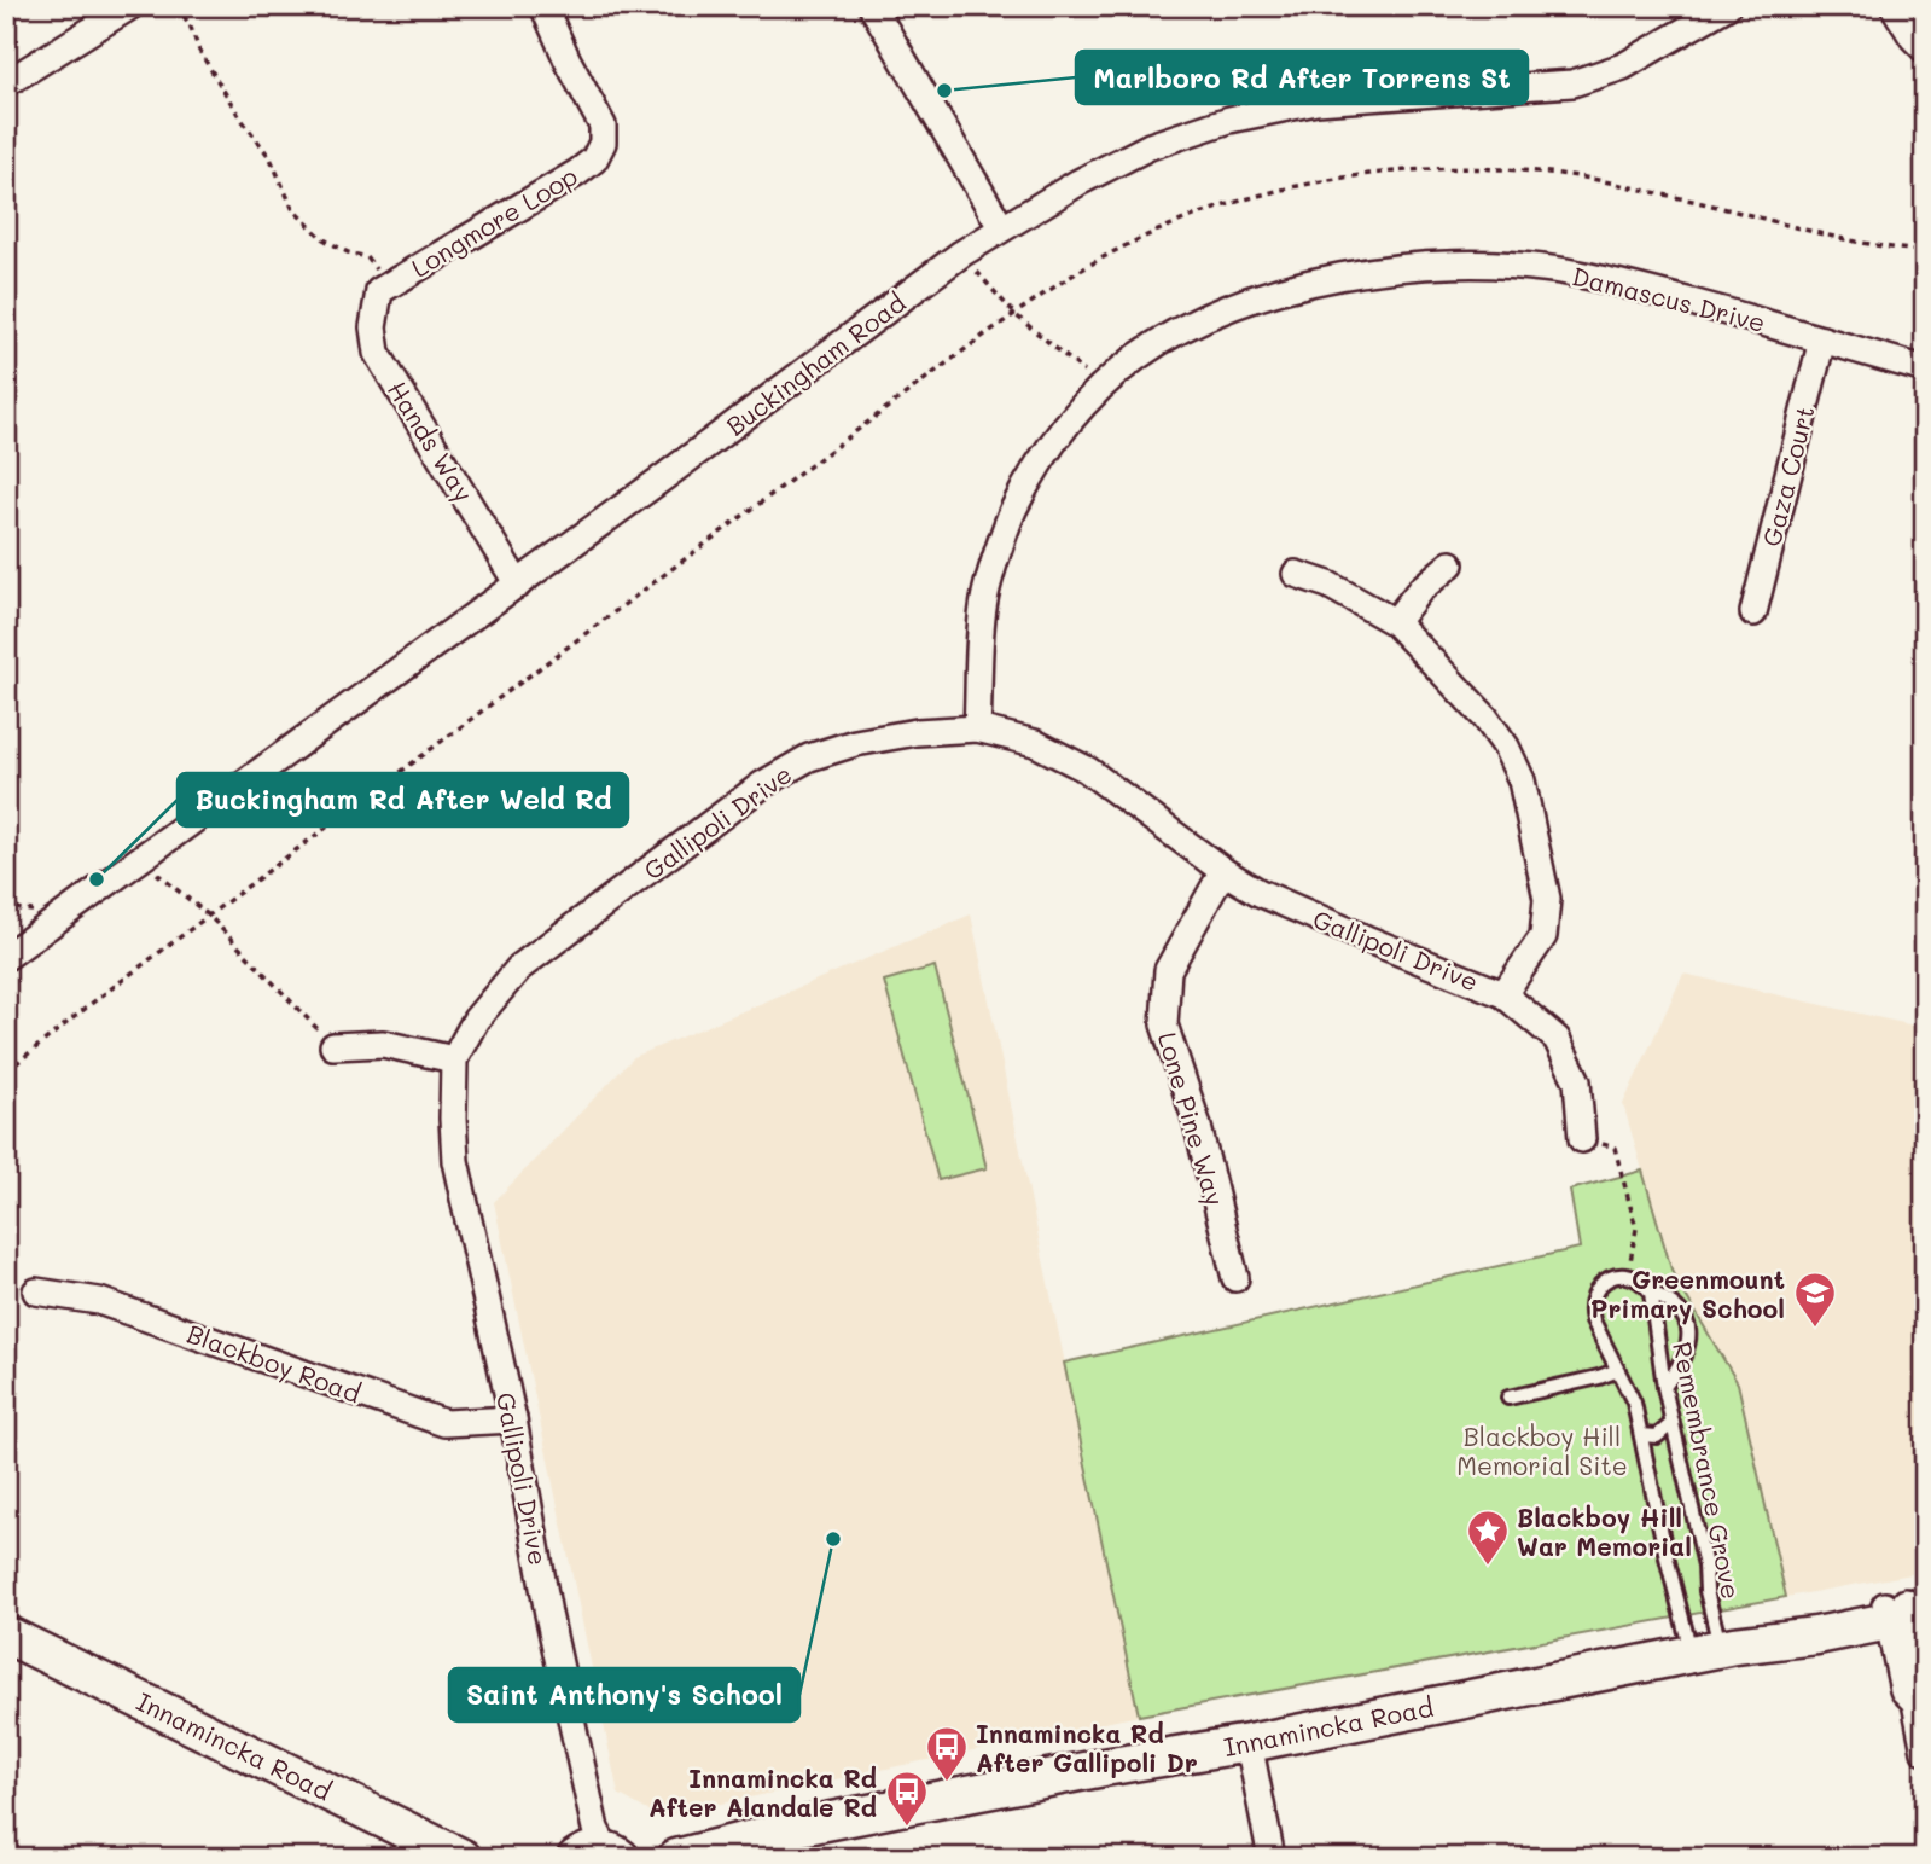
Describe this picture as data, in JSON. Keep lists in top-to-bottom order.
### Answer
{
  "streets": {
    "main road": ["Innamincka Road"],
    "street": [
      "Longmore Loop",
      "Damascus Drive",
      "Buckingham Road",
      "Hands Way",
      "Gaza Court",
      "Gallipoli Drive",
      "Lone Pine Way",
      "Blackboy Road"
    ],
    "lane": ["Remembrance Grove"]
  },
  "crossings": [
    ["Longmore Loop", "Hands Way"],
    ["Damascus Drive", "Gaza Court"],
    ["Damascus Drive", "Gallipoli Drive"],
    ["Buckingham Road", "Hands Way"],
    ["Gallipoli Drive", "Lone Pine Way"],
    ["Gallipoli Drive", "Blackboy Road"],
    ["Remembrance Grove", "Innamincka Road"]
  ],
  "parks": ["Blackboy Hill Memorial Site"],
  "places": {
    "other": ["Marlboro Rd After Torrens St", "Buckingham Rd After Weld Rd", "Saint Anthony's School"],
    "school or university": ["Greenmount Primary School"],
    "place": ["Blackboy Hill War Memorial"],
    "bus stop": ["Innamincka Rd After Gallipoli Dr", "Innamincka Rd After Alandale Rd"]
  }
}
